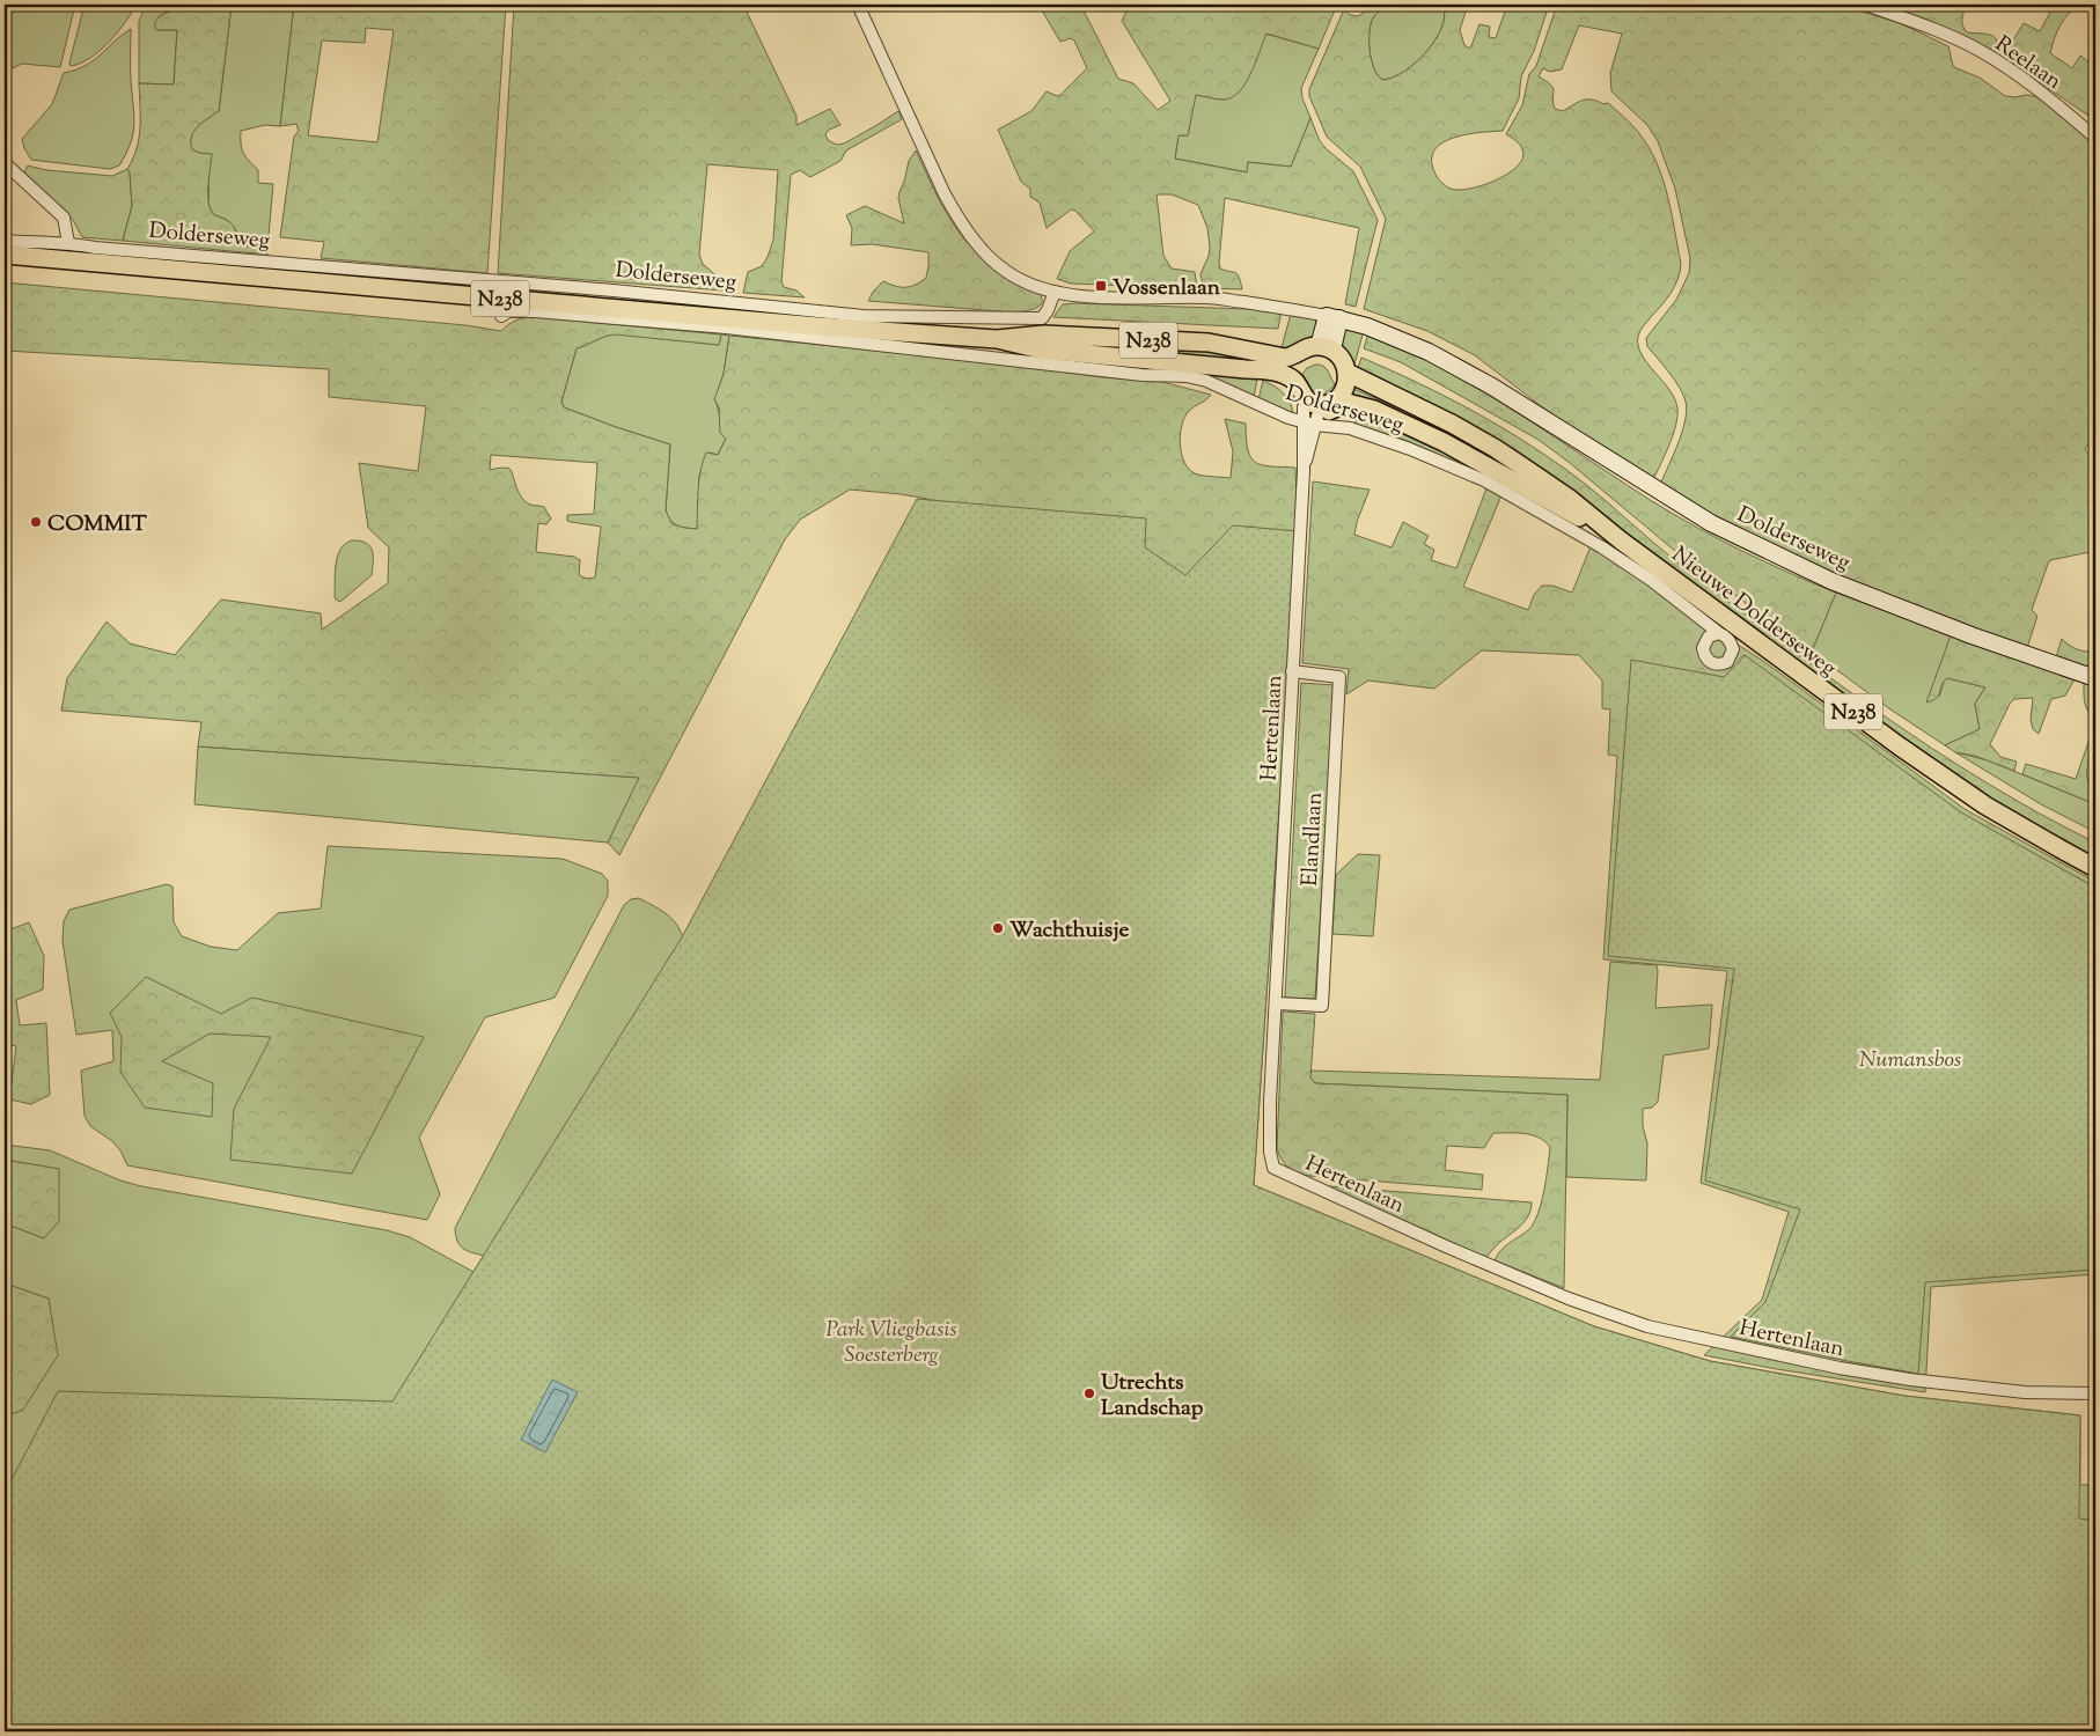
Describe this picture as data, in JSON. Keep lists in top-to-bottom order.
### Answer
{
  "streets": {
    "main road": ["Dolderseweg", "N238", "Nieuwe Dolderseweg"],
    "street": ["Reelaan", "Hertenlaan", "Elandlaan"]
  },
  "crossings": [
    ["Dolderseweg", "Nieuwe Dolderseweg"],
    ["Dolderseweg", "Hertenlaan"],
    ["Nieuwe Dolderseweg", "Hertenlaan"],
    ["Hertenlaan", "Elandlaan"]
  ],
  "parks": ["Numansbos", "Park Vliegbasis Soesterberg"],
  "places": {
    "transit": ["Vossenlaan"],
    "other": ["COMMIT", "Wachthuisje", "Utrechts Landschap"]
  }
}
